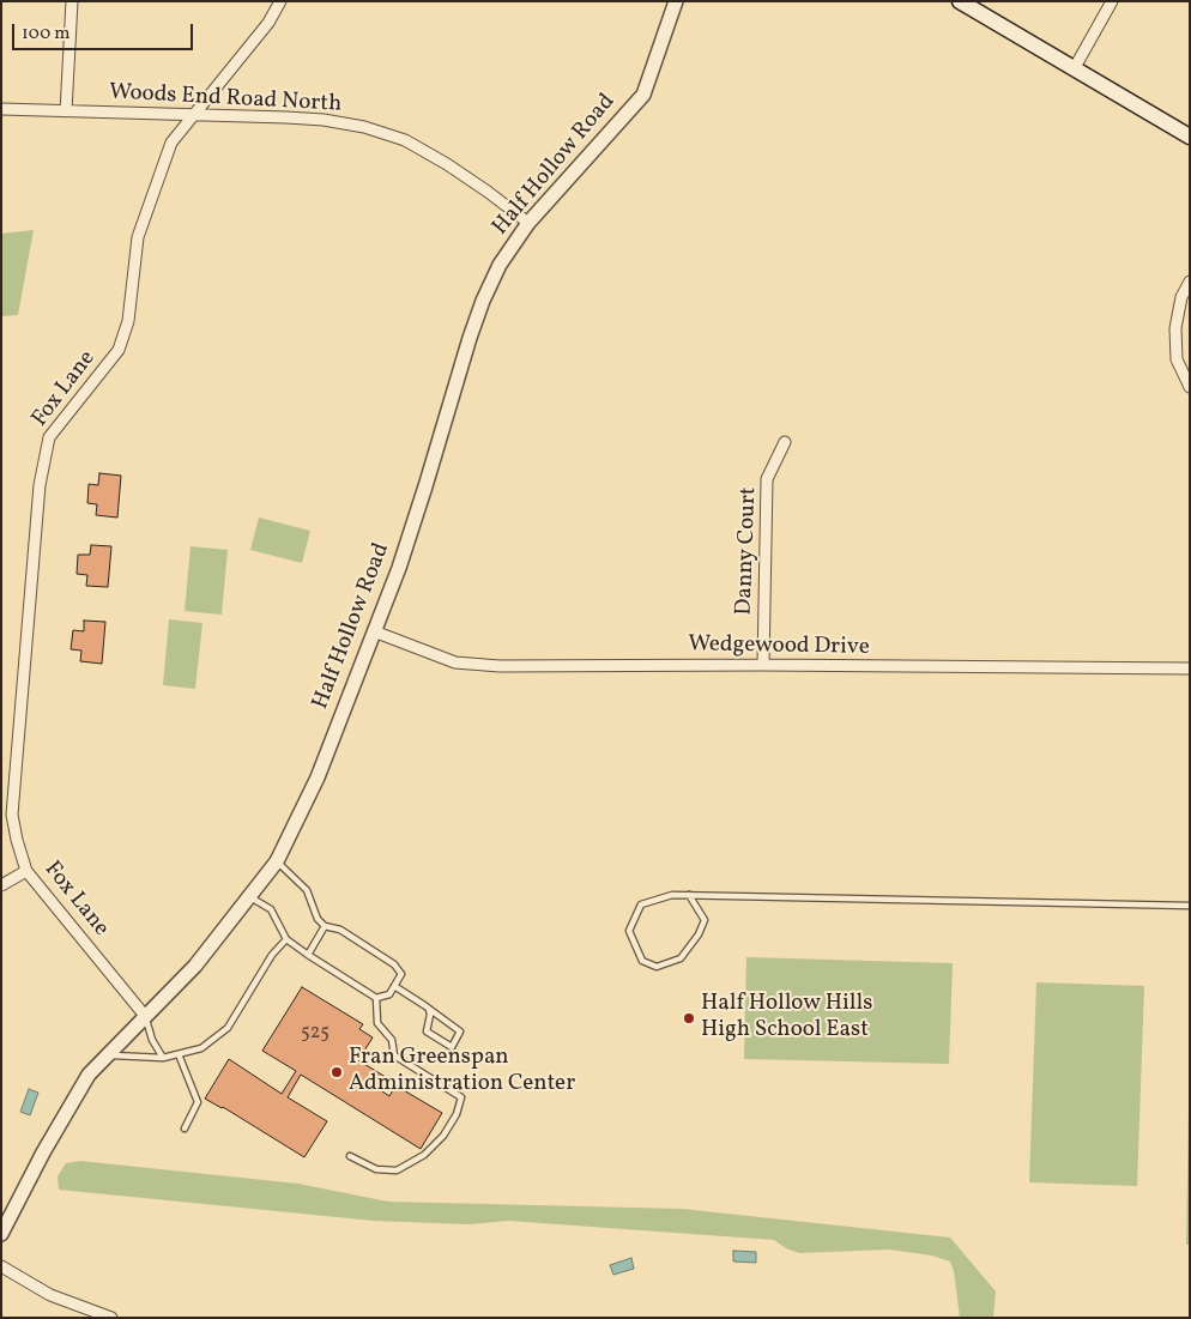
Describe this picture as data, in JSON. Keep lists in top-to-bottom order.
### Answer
{
  "streets": {
    "street": [
      "Woods End Road North",
      "Half Hollow Road",
      "Fox Lane",
      "Danny Court",
      "Wedgewood Drive"
    ]
  },
  "crossings": [
    ["Woods End Road North", "Half Hollow Road"],
    ["Woods End Road North", "Fox Lane"],
    ["Half Hollow Road", "Fox Lane"],
    ["Half Hollow Road", "Wedgewood Drive"],
    ["Danny Court", "Wedgewood Drive"]
  ],
  "places": ["Half Hollow Hills High School East", "Fran Greenspan Administration Center"],
  "house_numbers": ["525"],
  "scale_bar": "100 m"
}
